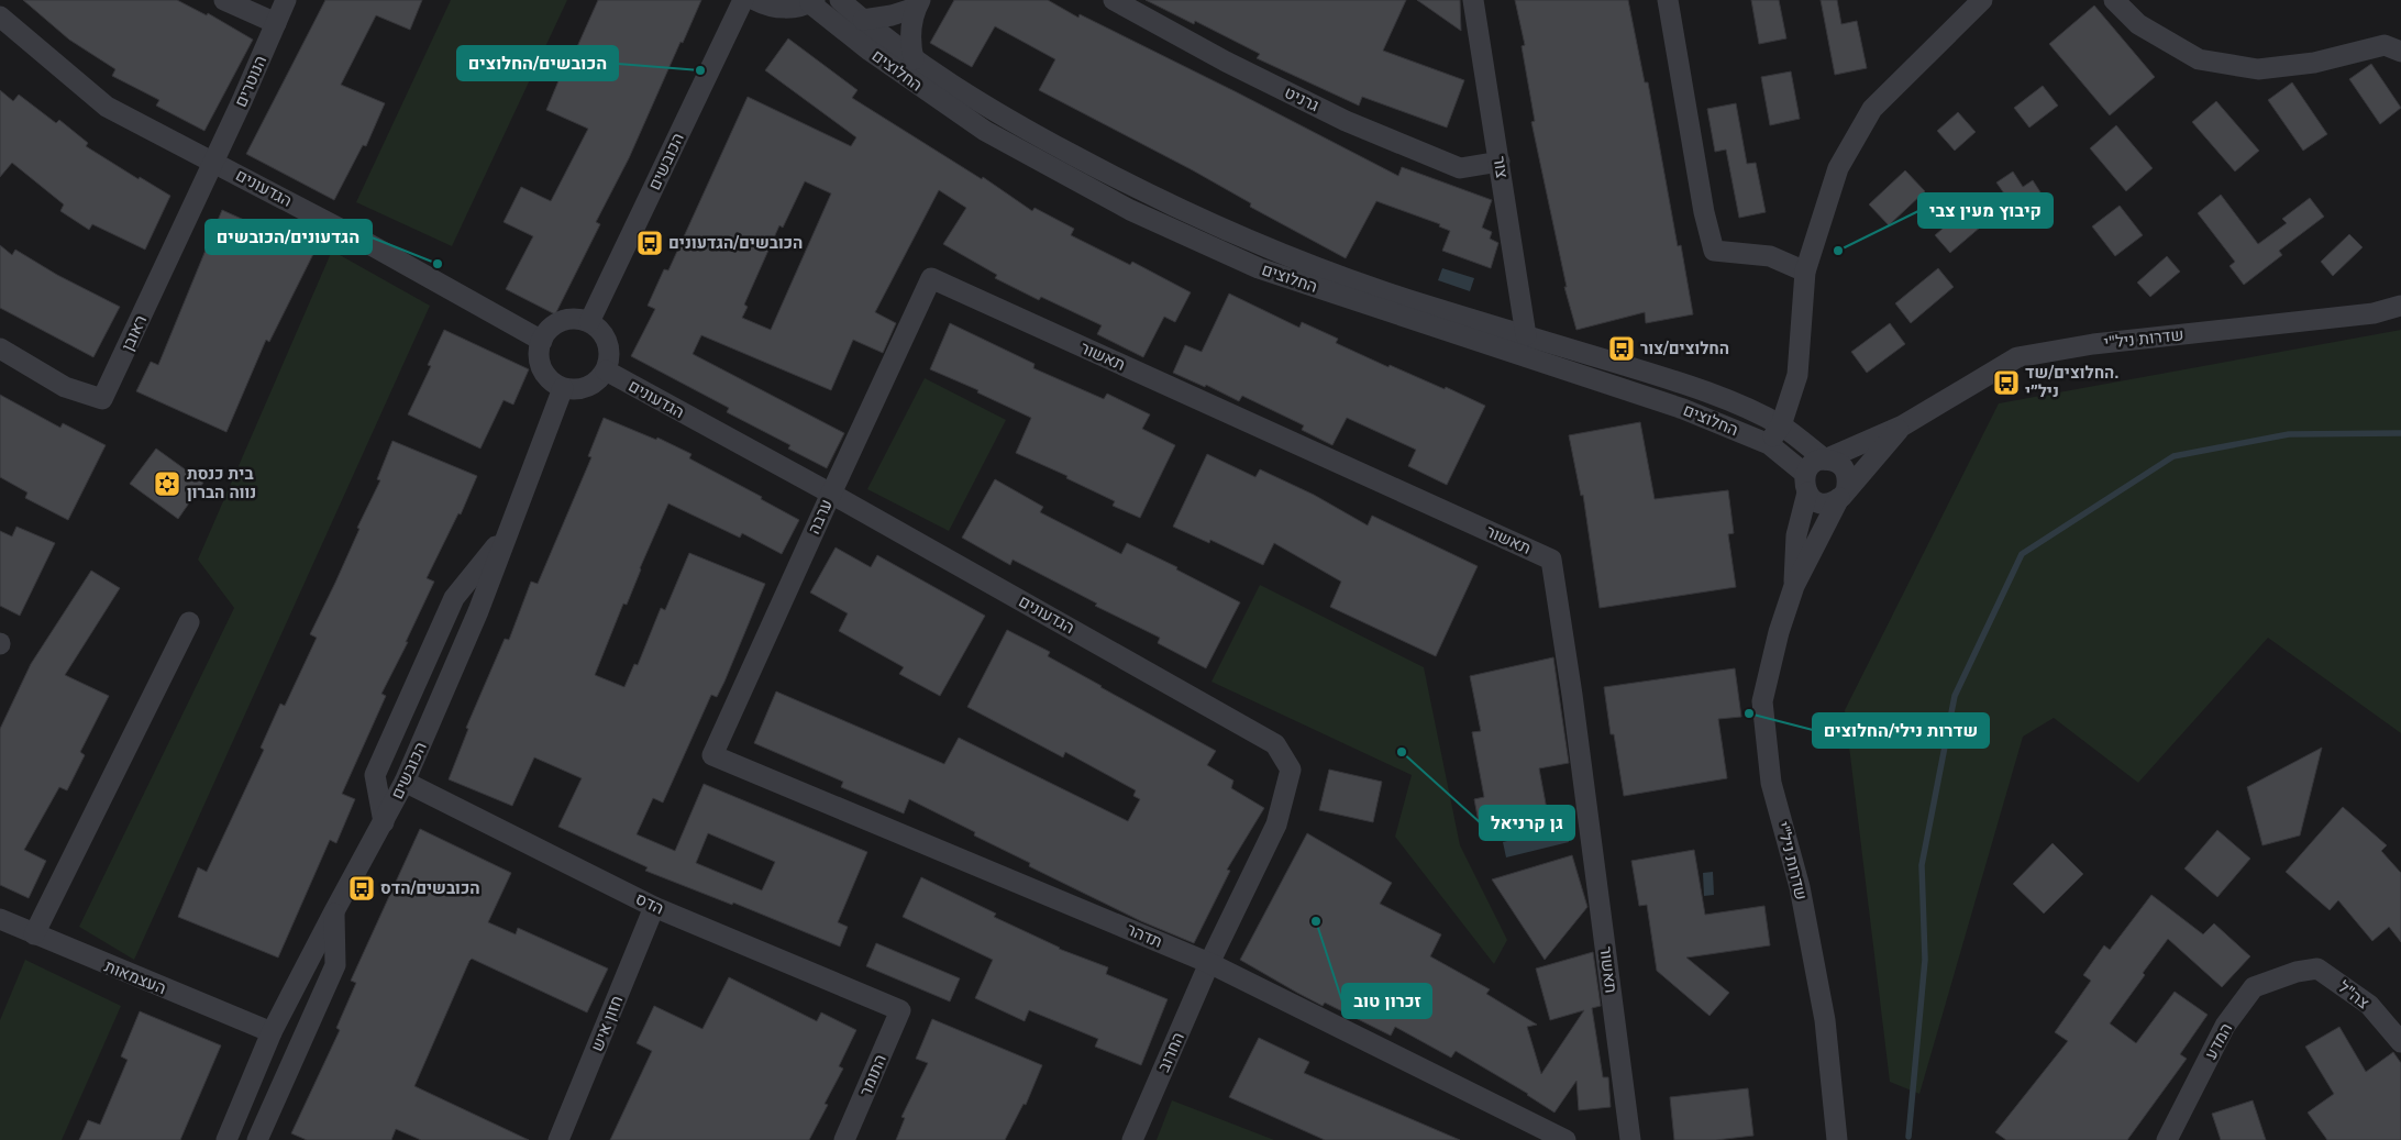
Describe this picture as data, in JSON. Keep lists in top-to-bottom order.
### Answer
{
  "streets": {
    "street": [
      "החלוצים",
      "הנוטרים",
      "גרניט",
      "הכובשים",
      "צור",
      "הגדעונים",
      "ראובן",
      "שדרות ניל\"י",
      "תאשור",
      "ערבה",
      "הדס",
      "תדהר",
      "העצמאות",
      "צה\"ל",
      "חזון איש",
      "המדע",
      "החרוב",
      "התומר"
    ]
  },
  "crossings": [
    ["החלוצים", "צור"],
    ["החלוצים", "שדרות ניל\"י"],
    ["הנוטרים", "הגדעונים"],
    ["הנוטרים", "ראובן"],
    ["גרניט", "צור"],
    ["הכובשים", "הגדעונים"],
    ["הכובשים", "הדס"],
    ["הכובשים", "העצמאות"],
    ["הגדעונים", "ראובן"],
    ["הגדעונים", "ערבה"],
    ["הגדעונים", "תדהר"],
    ["הגדעונים", "החרוב"],
    ["תאשור", "ערבה"],
    ["ערבה", "תדהר"],
    ["הדס", "חזון איש"],
    ["הדס", "התומר"],
    ["תדהר", "החרוב"],
    ["צה\"ל", "המדע"]
  ],
  "places": {
    "other": [
      "הכובשים/החלוצים",
      "קיבוץ מעין צבי",
      "הגדעונים/הכובשים",
      "שדרות נילי/החלוצים",
      "גן קרניאל",
      "זכרון טוב"
    ],
    "bus stop": [
      "הכובשים/הגדעונים",
      "החלוצים/צור",
      "החלוצים/שד. ניל״י",
      "הכובשים/הדס"
    ],
    "synagogue": ["בית כנסת נווה הברון"]
  }
}
